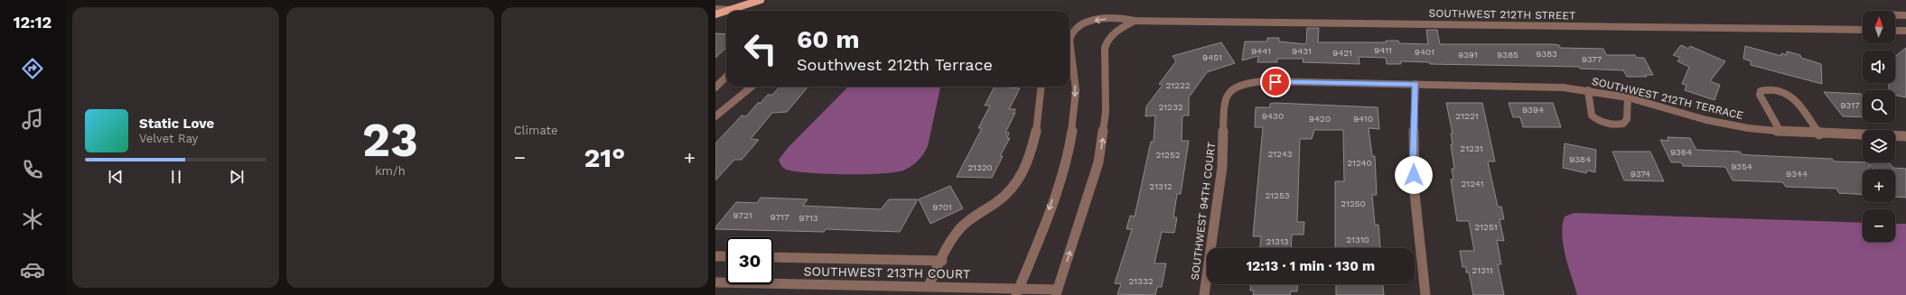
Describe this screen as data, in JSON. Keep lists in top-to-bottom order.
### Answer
{
  "streets": {
    "street": [
      "SOUTHWEST 212TH STREET",
      "SOUTHWEST 212TH TERRACE",
      "SOUTHWEST 94TH COURT",
      "SOUTHWEST 213TH COURT"
    ]
  },
  "crossings": [
    ["SOUTHWEST 212TH STREET", "SOUTHWEST 213TH COURT"],
    ["SOUTHWEST 212TH TERRACE", "SOUTHWEST 94TH COURT"]
  ],
  "house_numbers": [
    "9411",
    "9441",
    "9431",
    "9401",
    "9421",
    "9383",
    "9391",
    "9385",
    "9451",
    "9377",
    "21222",
    "9317",
    "21232",
    "9394",
    "9430",
    "21221",
    "9420",
    "9410",
    "21231",
    "9364",
    "21243",
    "21252",
    "9384",
    "21240",
    "9354",
    "21320",
    "9374",
    "9344",
    "21241",
    "21312",
    "21253",
    "21250",
    "9701",
    "9721",
    "9717",
    "9713",
    "21251",
    "21310",
    "21313",
    "21311",
    "21332"
  ],
  "north": "top",
  "page": {
    "tabs": "12:12",
    "tile": [
      ["23", "km/h"],
      "Climate"
    ],
    "map_buttons": ["+", "−"],
    "turn": ["60 m", "Southwest 212th Terrace"],
    "song": ["Static Love", "Velvet Ray"],
    "heat": ["−", "21°", "+"],
    "limit": "30",
    "trip": "12:13 · 1 min · 130 m"
  }
}
